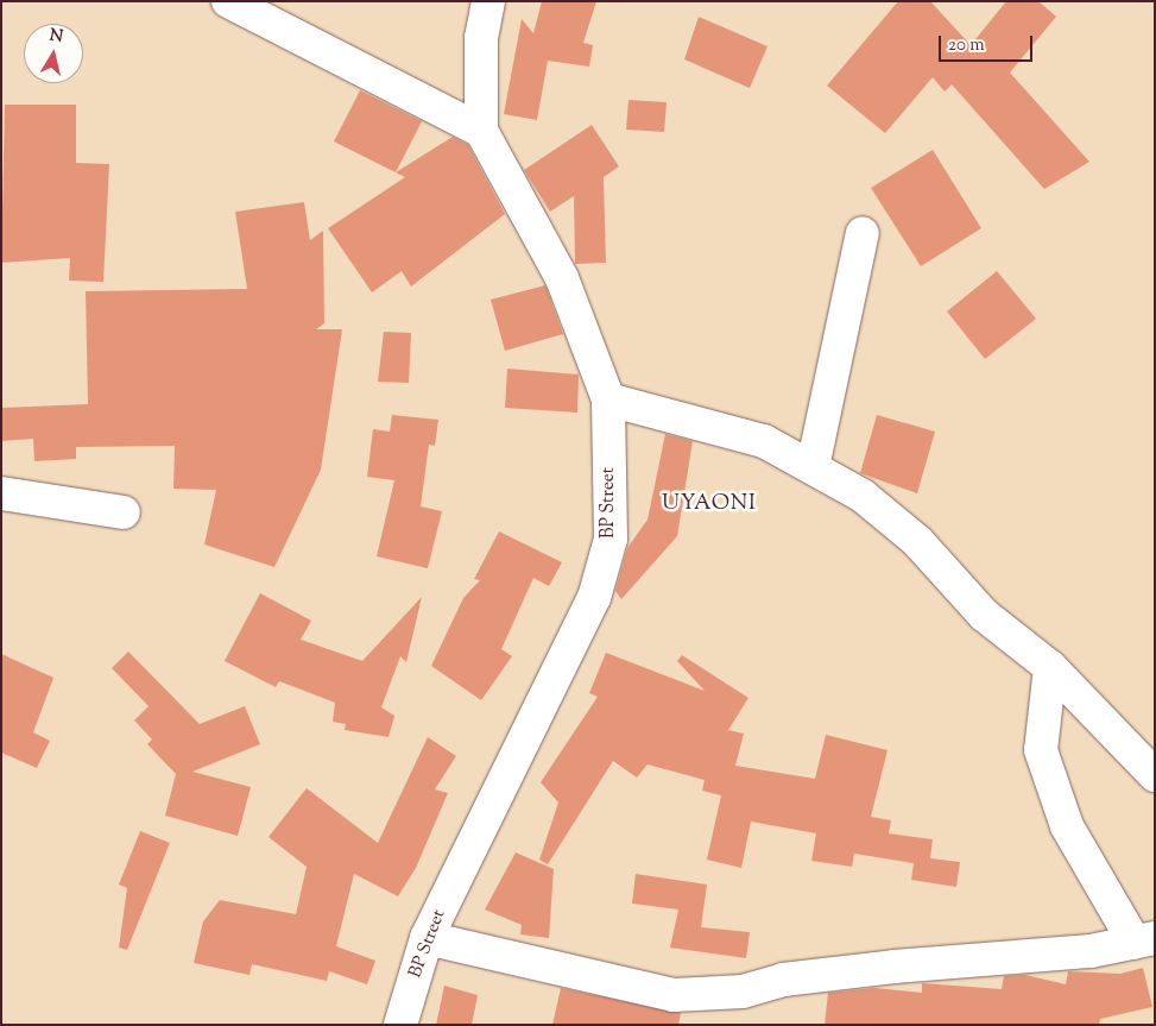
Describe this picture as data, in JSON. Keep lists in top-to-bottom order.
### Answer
{
  "streets": {
    "street": ["BP Street"]
  },
  "districts": ["UYAONI"],
  "scale_bar": "20 m",
  "north": "top"
}
